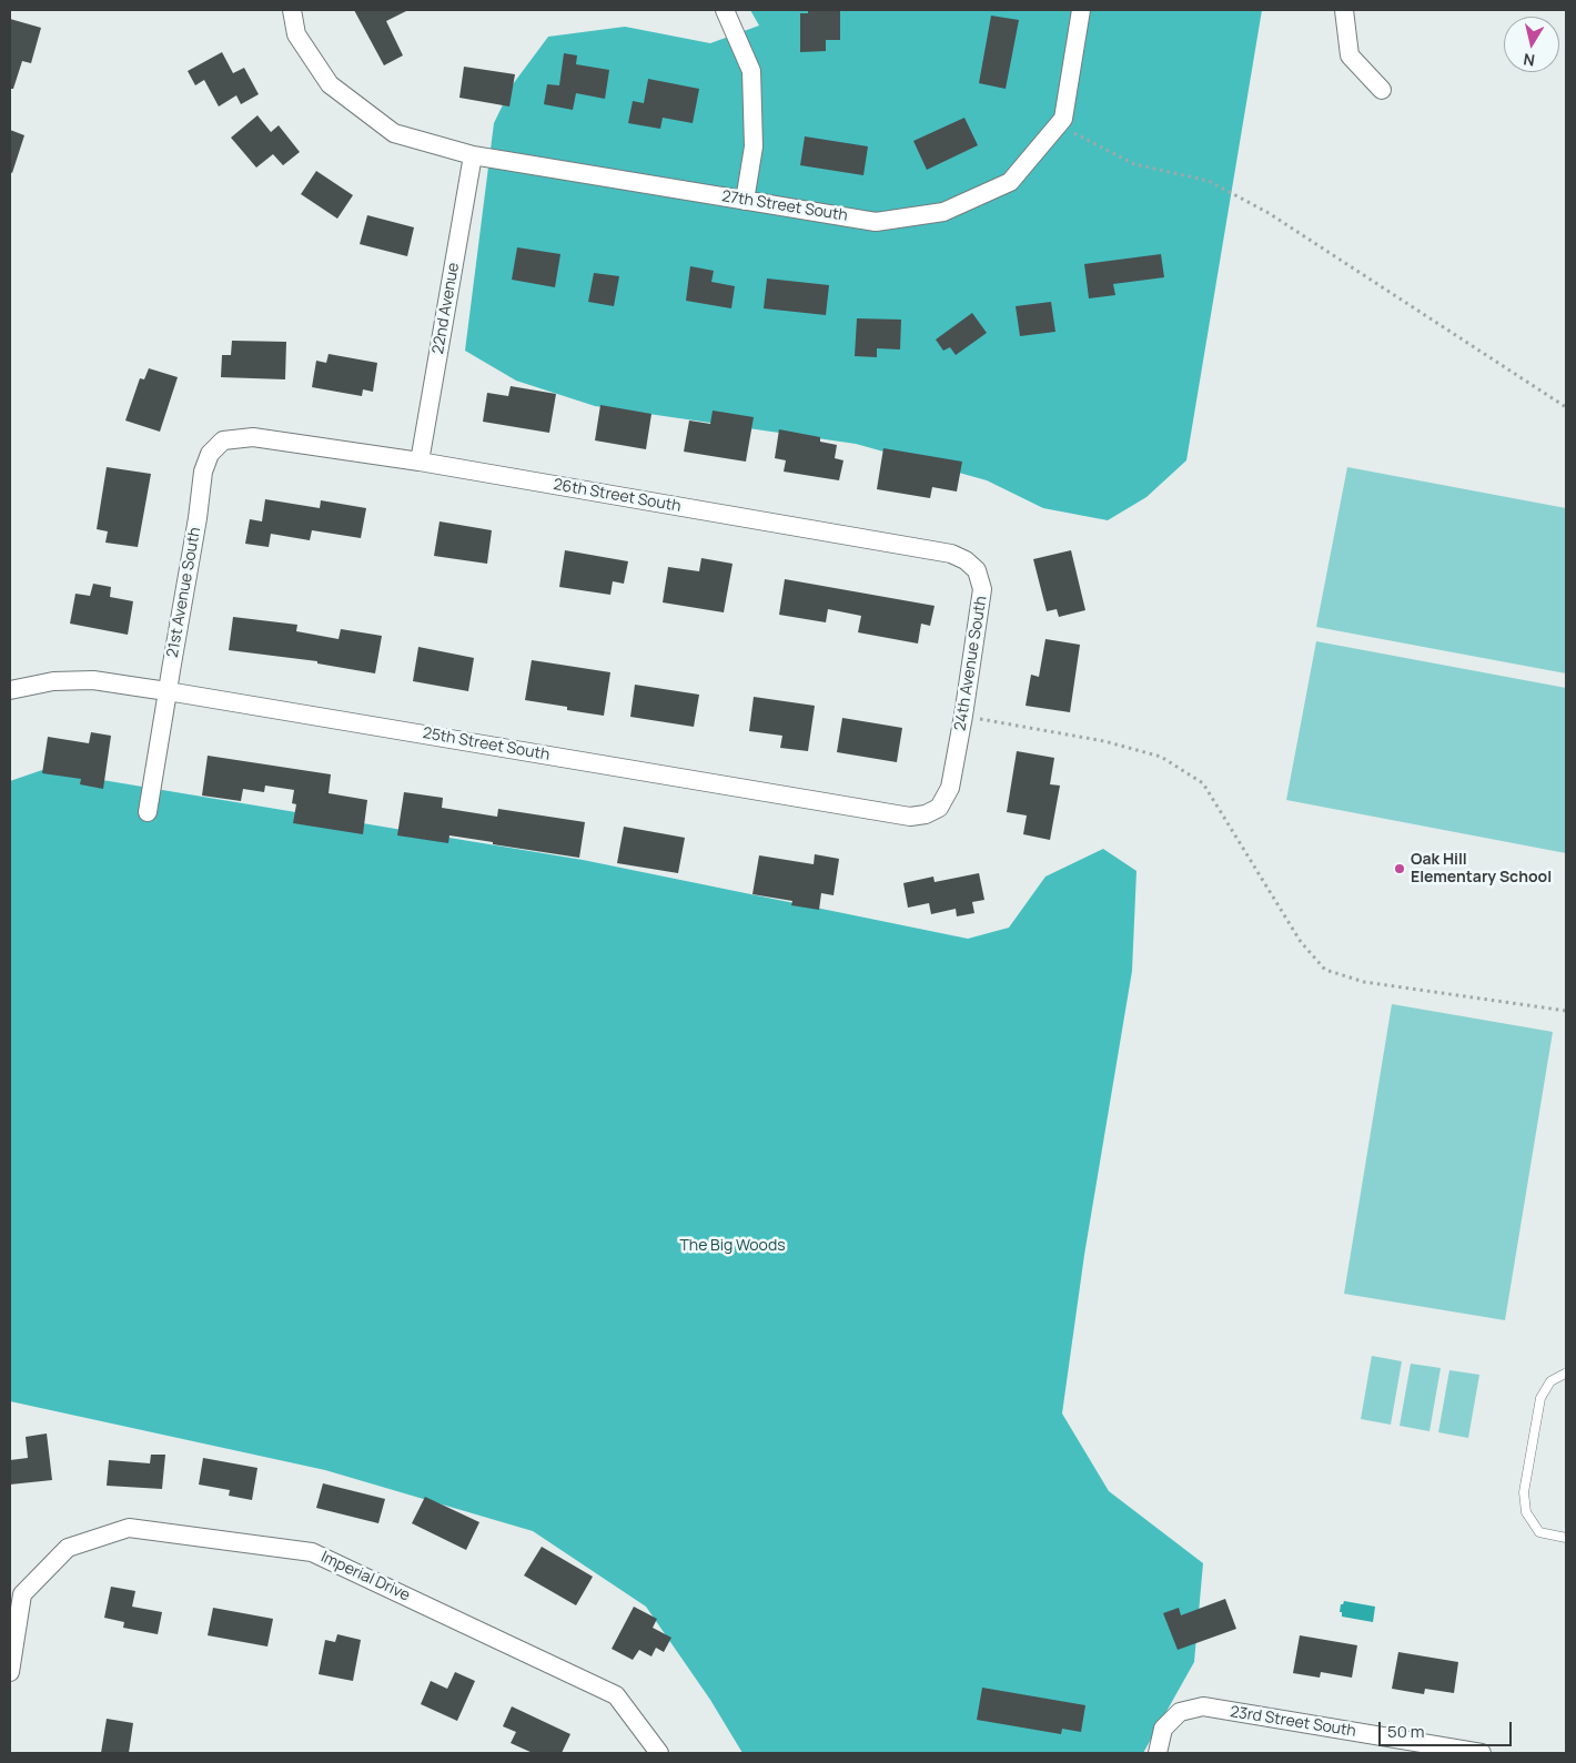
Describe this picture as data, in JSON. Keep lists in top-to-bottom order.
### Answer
{
  "streets": {
    "street": [
      "27th Street South",
      "22nd Avenue",
      "26th Street South",
      "21st Avenue South",
      "24th Avenue South",
      "25th Street South",
      "Imperial Drive",
      "23rd Street South"
    ]
  },
  "crossings": [
    ["27th Street South", "22nd Avenue"],
    ["22nd Avenue", "26th Street South"],
    ["26th Street South", "21st Avenue South"],
    ["26th Street South", "24th Avenue South"],
    ["21st Avenue South", "25th Street South"],
    ["24th Avenue South", "25th Street South"]
  ],
  "parks": ["The Big Woods"],
  "places": ["Oak Hill Elementary School"],
  "scale_bar": "50 m",
  "north": "bottom"
}
